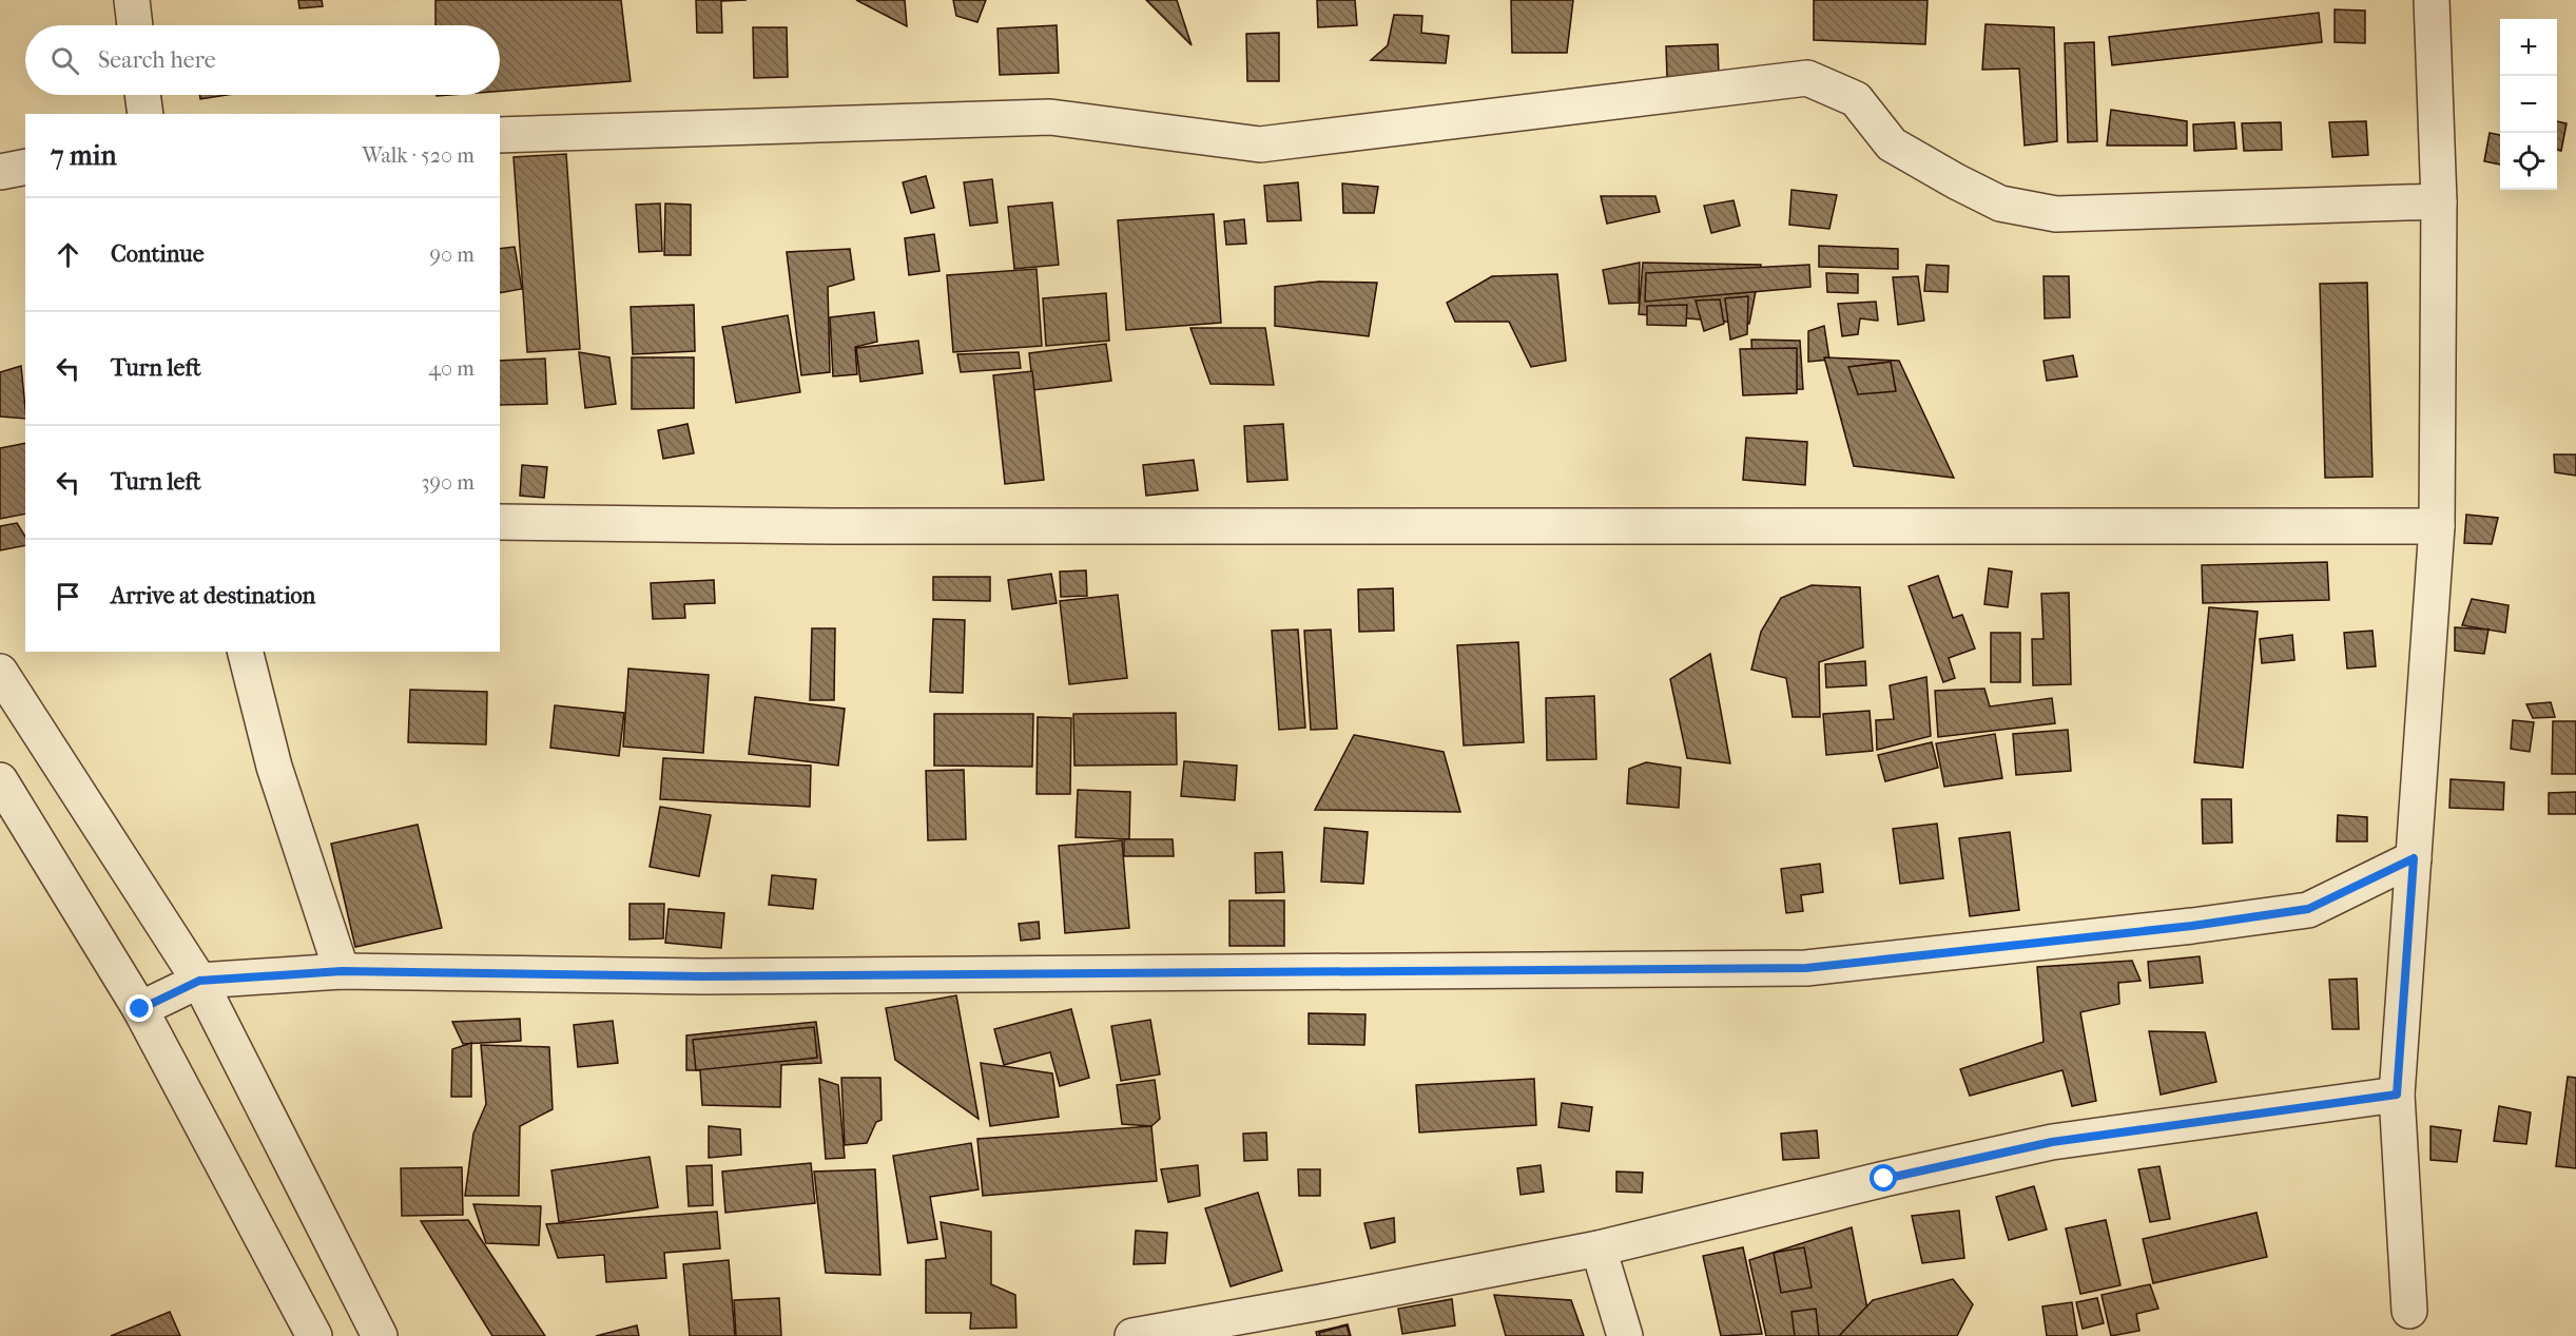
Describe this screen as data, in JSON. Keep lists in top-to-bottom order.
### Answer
{
  "page": {
    "map_buttons": ["+", "−"],
    "search": "Search here",
    "heading": ["7 min", "Walk · 520 m"],
    "list": [
      ["Continue", "90 m"],
      ["Turn left", "40 m"],
      ["Turn left", "390 m"],
      "Arrive at destination"
    ]
  }
}
